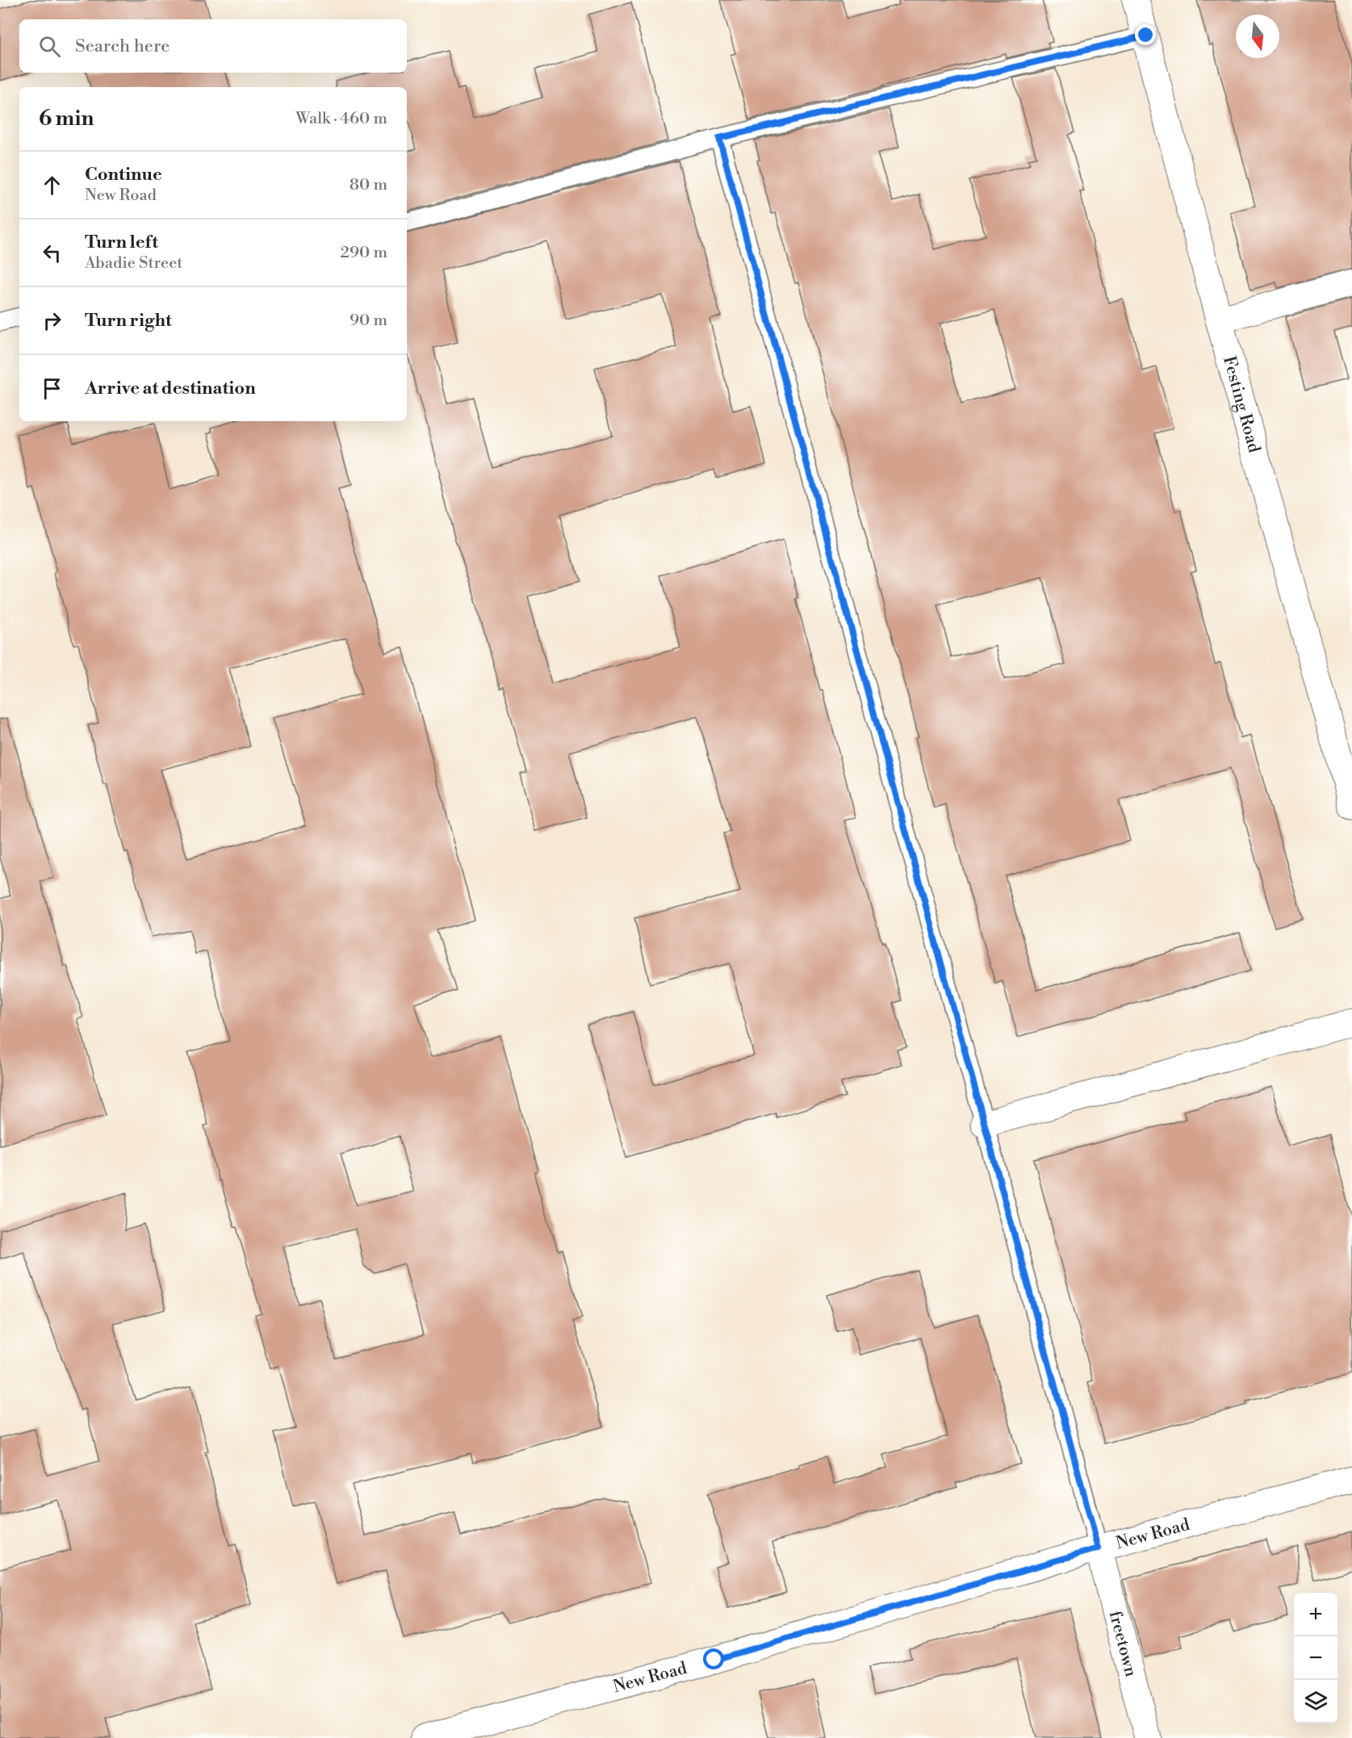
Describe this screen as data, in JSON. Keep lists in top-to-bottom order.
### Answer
{
  "streets": {
    "street": ["Festing Road", "New Road", "freetown"]
  },
  "crossings": [
    ["New Road", "freetown"]
  ],
  "north": "bottom",
  "page": {
    "search": "Search here",
    "heading": ["6 min", "Walk · 460 m"],
    "list": [
      ["Continue", "New Road", "80 m"],
      ["Turn left", "Abadie Street", "290 m"],
      ["Turn right", "90 m"],
      "Arrive at destination"
    ],
    "map_buttons": ["+", "−"]
  }
}
